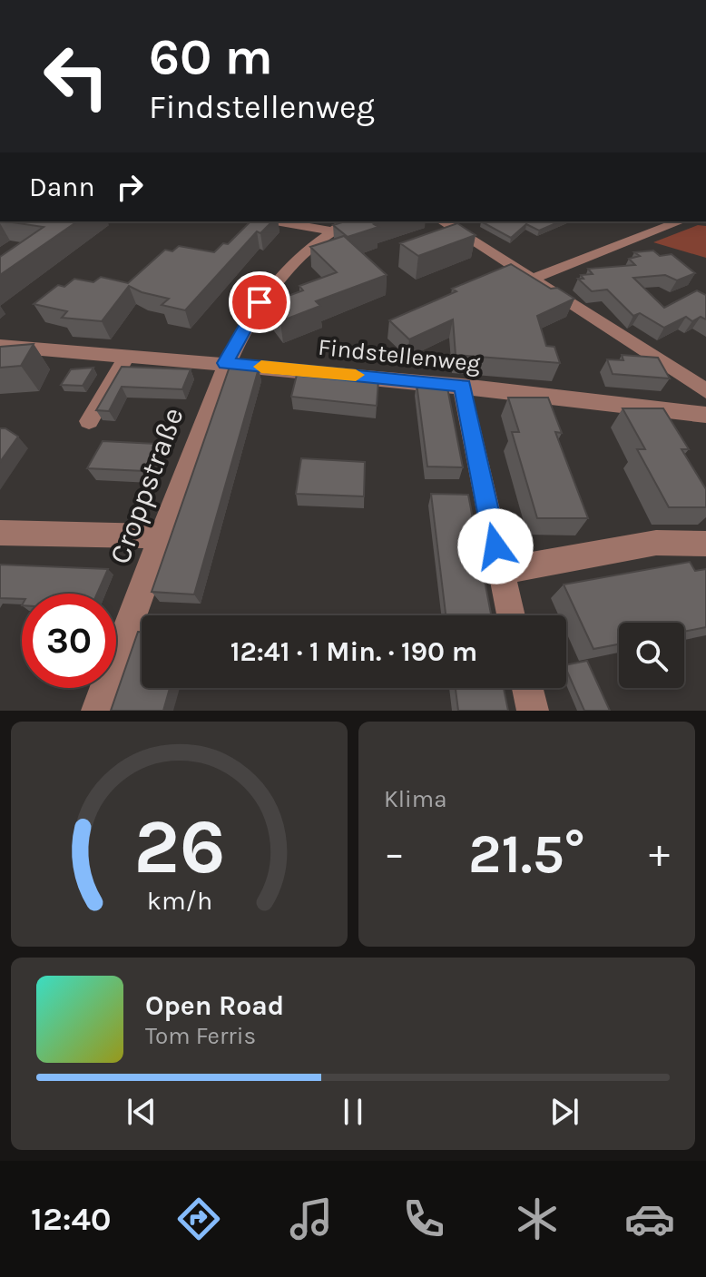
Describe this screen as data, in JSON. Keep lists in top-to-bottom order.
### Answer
{
  "streets": {
    "street": ["Findstellenweg", "Croppstraße"]
  },
  "crossings": [
    ["Findstellenweg", "Croppstraße"]
  ],
  "page": {
    "turn": ["60 m", "Findstellenweg"],
    "then": "Dann",
    "limit": "30",
    "trip": "12:41 · 1 Min. · 190 m",
    "tile": "Klima",
    "heat": ["−", "21.5°", "+"],
    "song": ["Open Road", "Tom Ferris"],
    "tabs": "12:40",
    "gauge": ["26", "km/h"]
  }
}
